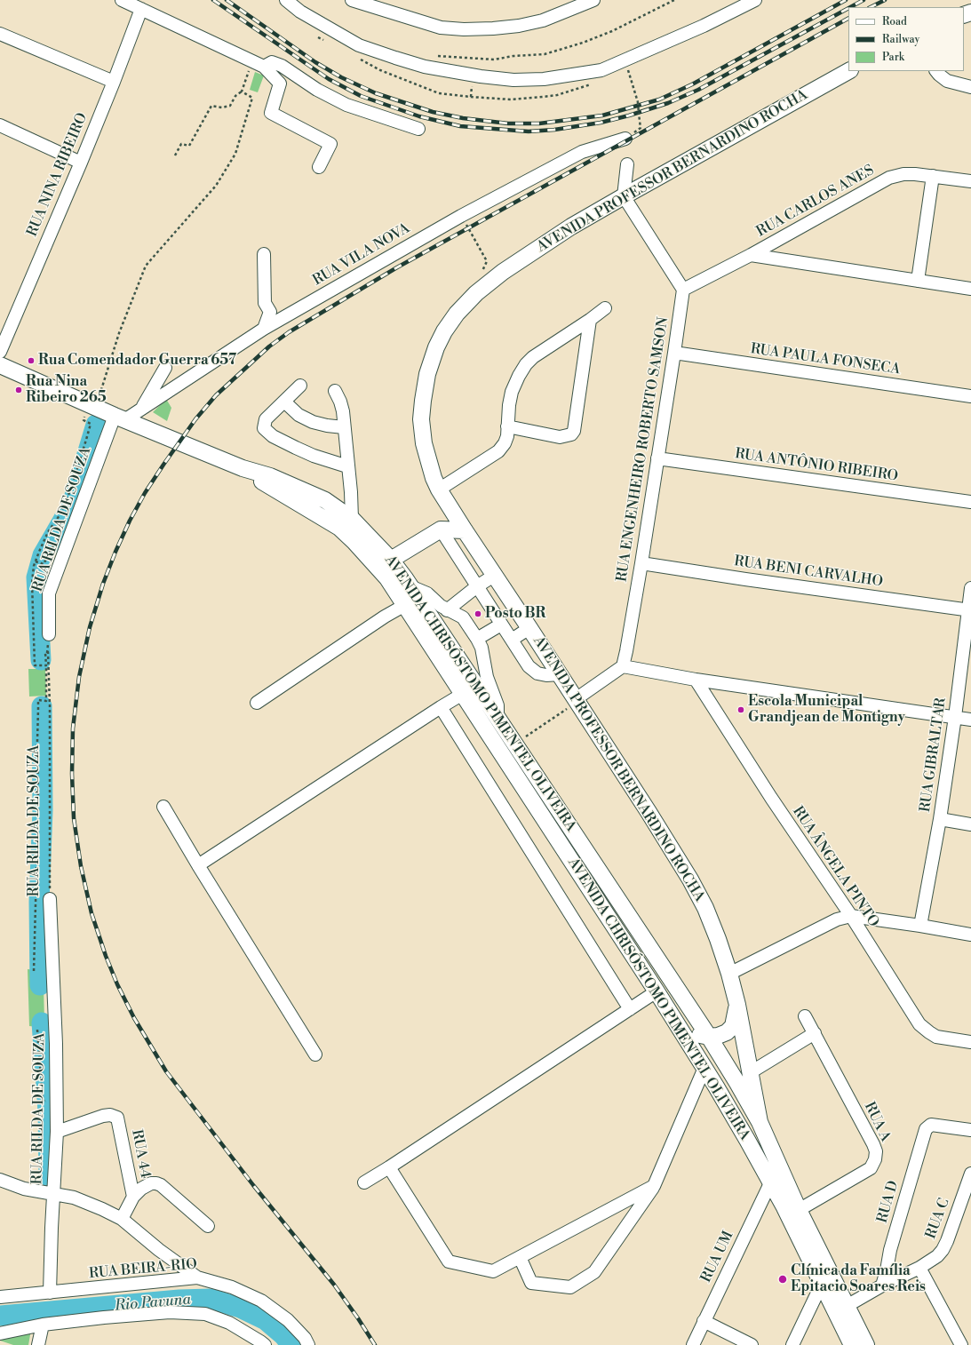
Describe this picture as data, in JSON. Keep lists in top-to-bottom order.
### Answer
{
  "streets": {
    "main road": ["AVENIDA PROFESSOR BERNARDINO ROCHA", "AVENIDA CHRISÓSTOMO PIMENTEL OLIVEIRA"],
    "street": [
      "RUA NINA RIBEIRO",
      "RUA CARLOS ANES",
      "RUA VILA NOVA",
      "RUA PAULA FONSECA",
      "RUA ENGENHEIRO ROBERTO SAMSON",
      "RUA ANTÔNIO RIBEIRO",
      "RUA RILDA DE SOUZA",
      "RUA BENI CARVALHO",
      "RUA GIBRALTAR",
      "RUA ÂNGELA PINTO",
      "RUA A",
      "RUA 44",
      "RUA D",
      "RUA C",
      "RUA UM",
      "RUA BEIRA-RIO"
    ]
  },
  "crossings": [
    ["AVENIDA PROFESSOR BERNARDINO ROCHA", "AVENIDA CHRISÓSTOMO PIMENTEL OLIVEIRA"],
    ["RUA CARLOS ANES", "RUA ENGENHEIRO ROBERTO SAMSON"],
    ["RUA VILA NOVA", "RUA RILDA DE SOUZA"],
    ["RUA PAULA FONSECA", "RUA ENGENHEIRO ROBERTO SAMSON"],
    ["RUA ENGENHEIRO ROBERTO SAMSON", "RUA ANTÔNIO RIBEIRO"],
    ["RUA ENGENHEIRO ROBERTO SAMSON", "RUA BENI CARVALHO"],
    ["RUA RILDA DE SOUZA", "RUA 44"],
    ["RUA RILDA DE SOUZA", "RUA BEIRA-RIO"],
    ["RUA BENI CARVALHO", "RUA GIBRALTAR"],
    ["AVENIDA CHRISÓSTOMO PIMENTEL OLIVEIRA", "RUA A"],
    ["AVENIDA CHRISÓSTOMO PIMENTEL OLIVEIRA", "RUA C"],
    ["AVENIDA CHRISÓSTOMO PIMENTEL OLIVEIRA", "RUA UM"],
    ["RUA D", "RUA C"]
  ],
  "water": ["Rio Pavuna"],
  "places": [
    "Rua Comendador Guerra 657",
    "Rua Nina Ribeiro 265",
    "Posto BR",
    "Escola Municipal Grandjean de Montigny",
    "Clínica da Família Epitacio Soares Reis"
  ],
  "legend": ["Road", "Railway", "Park"]
}
